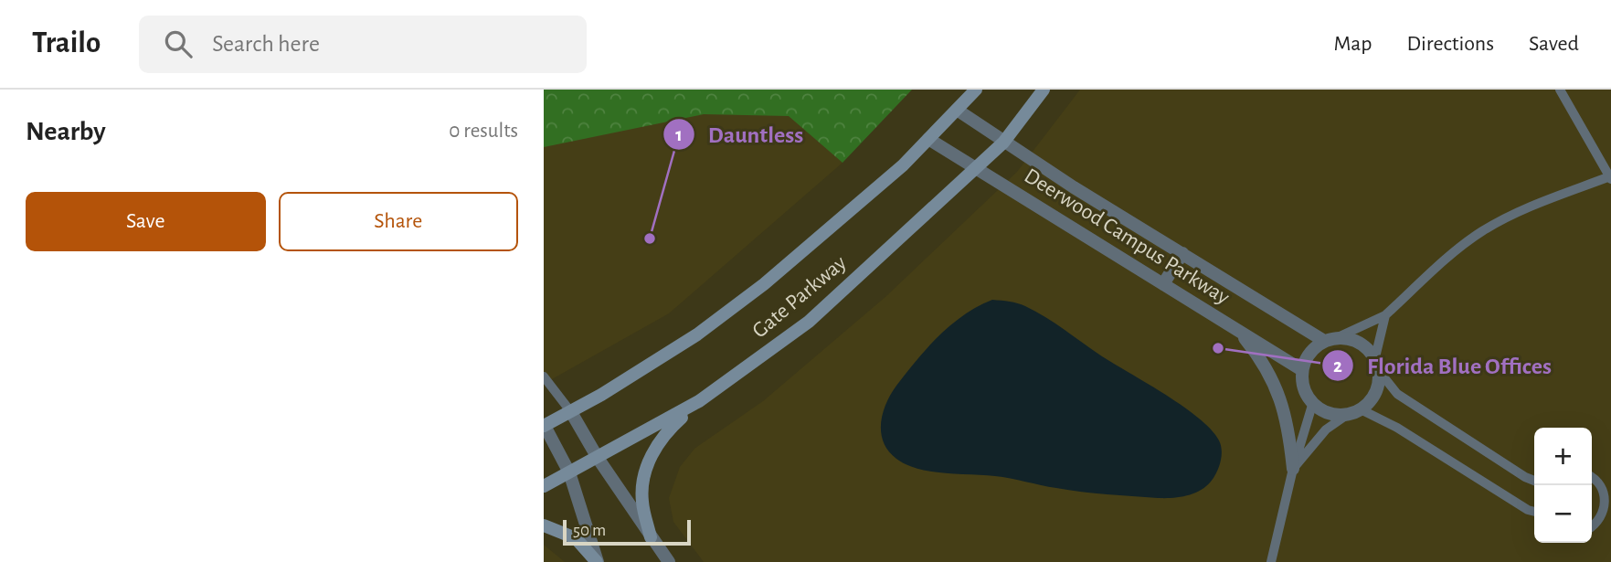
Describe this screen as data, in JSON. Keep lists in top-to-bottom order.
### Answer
{
  "streets": {
    "main road": ["Gate Parkway"],
    "street": ["Deerwood Campus Parkway"]
  },
  "crossings": [
    ["Deerwood Campus Parkway", "Gate Parkway"]
  ],
  "places": ["Dauntless", "Florida Blue Offices"],
  "scale_bar": "50 m",
  "page": {
    "header": "Trailo",
    "search": "Search here",
    "nav": ["Map", "Directions", "Saved"],
    "heading": ["Nearby", "0 results"],
    "buttons": ["Save", "Share"],
    "map_buttons": ["+", "−"],
    "scale": "50 m"
  }
}
